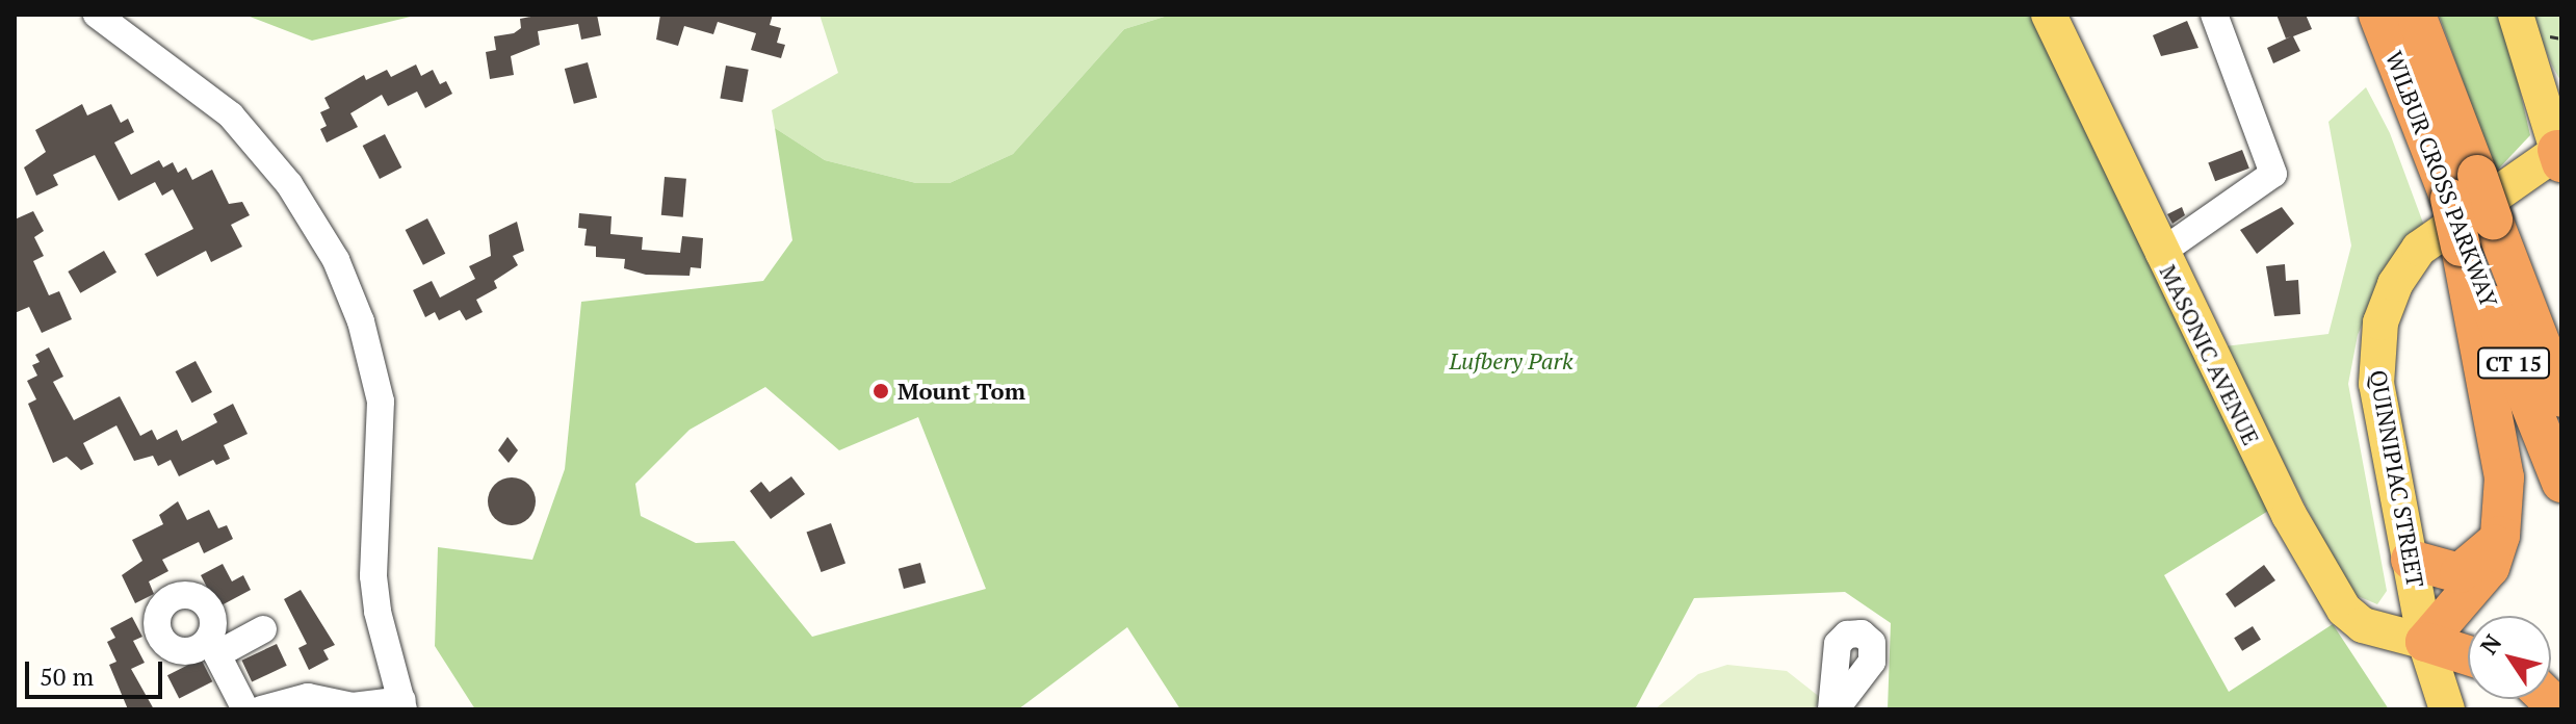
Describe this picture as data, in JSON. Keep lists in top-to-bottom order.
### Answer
{
  "streets": {
    "highway": ["WILBUR CROSS PARKWAY", "CT 15"],
    "main road": ["MASONIC AVENUE", "QUINNIPIAC STREET"]
  },
  "crossings": [
    ["MASONIC AVENUE", "QUINNIPIAC STREET"]
  ],
  "parks": ["Lufbery Park"],
  "places": ["Mount Tom"],
  "scale_bar": "50 m",
  "north": "top left"
}
